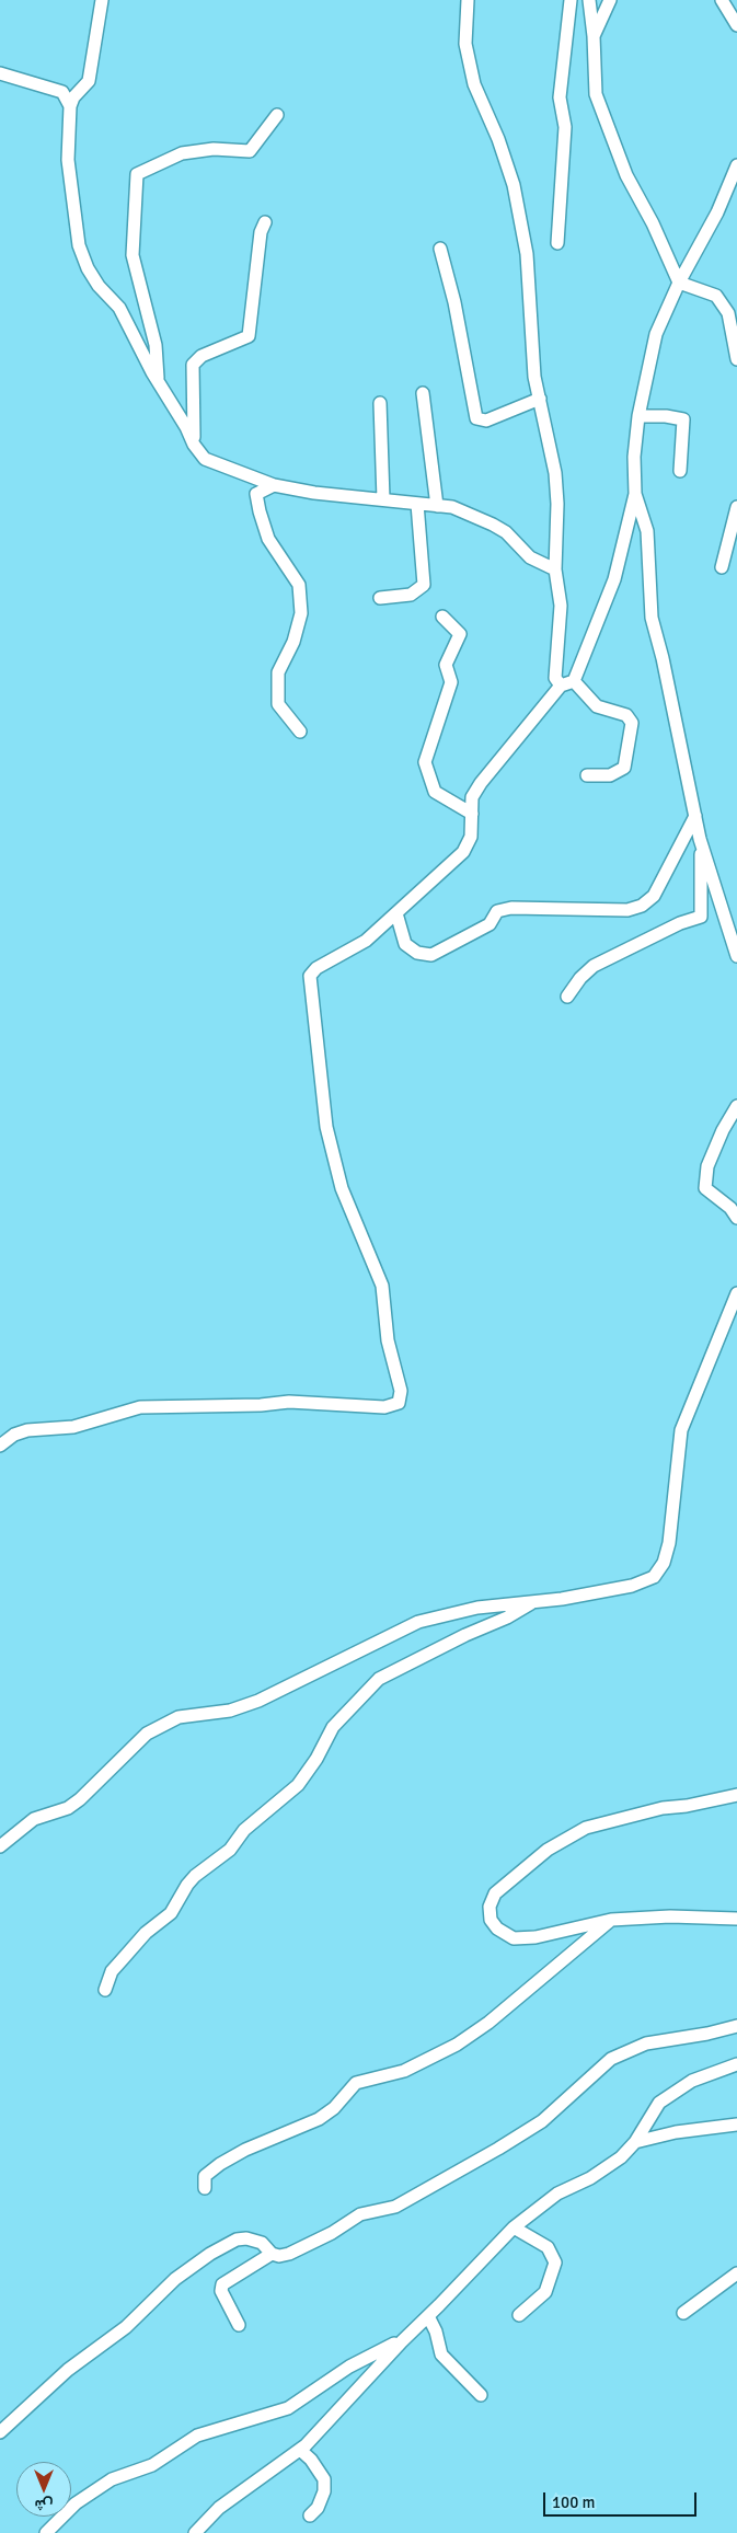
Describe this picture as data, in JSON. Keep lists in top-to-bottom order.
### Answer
{
  "scale_bar": "100 m",
  "north": "bottom"
}
